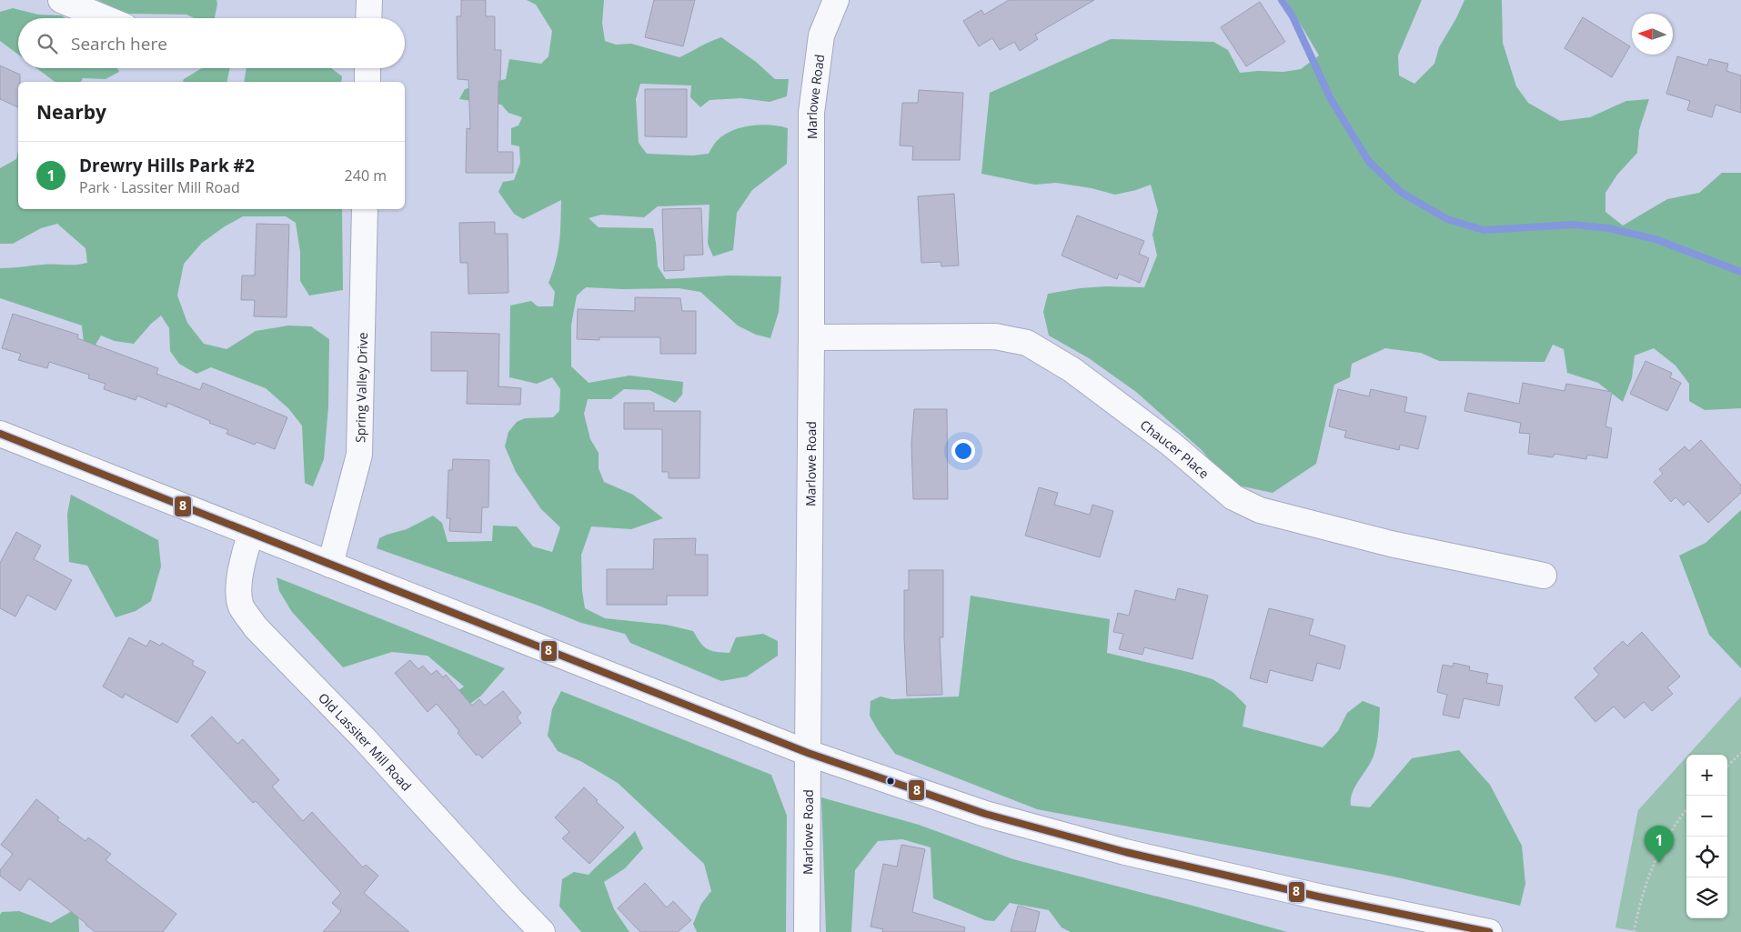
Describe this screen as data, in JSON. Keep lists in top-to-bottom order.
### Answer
{
  "streets": {
    "street": [
      "Marlowe Road",
      "Spring Valley Drive",
      "Chaucer Place",
      "Old Lassiter Mill Road"
    ]
  },
  "crossings": [
    ["Marlowe Road", "Chaucer Place"]
  ],
  "lines": ["transit line 8"],
  "north": "left",
  "page": {
    "search": "Search here",
    "heading": "Nearby",
    "list": [
      {
        "mark": "1",
        "name": "Drewry Hills Park #2",
        "note": "Park · Lassiter Mill Road",
        "value": "240 m"
      }
    ],
    "map_buttons": ["+", "−"],
    "pins": "1"
  }
}
